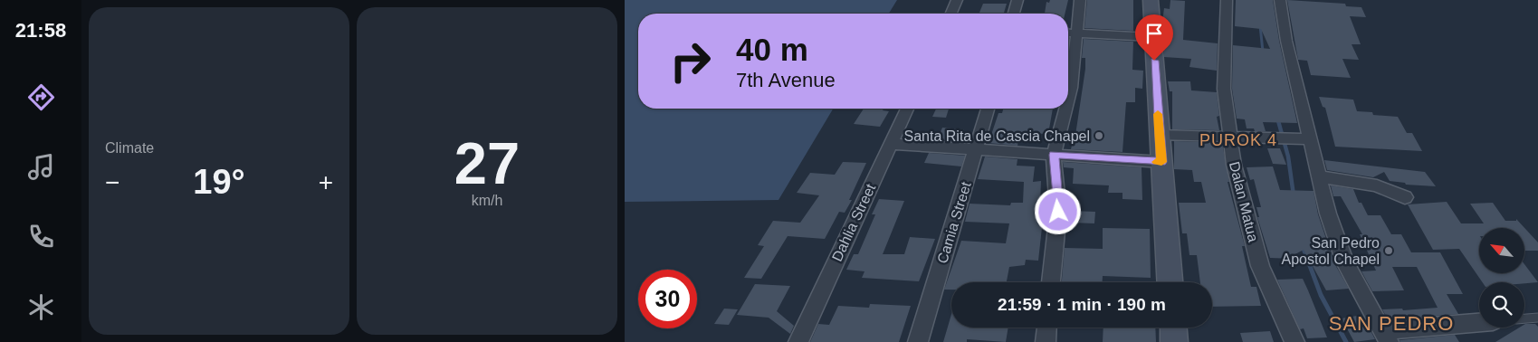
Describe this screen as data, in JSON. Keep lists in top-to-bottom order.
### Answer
{
  "streets": {
    "street": ["Dalan Matua", "Dahlia Street", "Camia Street"]
  },
  "districts": ["PUROK 4", "SAN PEDRO"],
  "places": ["Santa Rita de Cascia Chapel", "San Pedro Apostol Chapel"],
  "north": "top left",
  "page": {
    "tabs": "21:58",
    "tile": [
      "Climate",
      ["27", "km/h"]
    ],
    "turn": ["40 m", "7th Avenue"],
    "heat": ["−", "19°", "+"],
    "limit": "30",
    "trip": "21:59 · 1 min · 190 m"
  }
}
